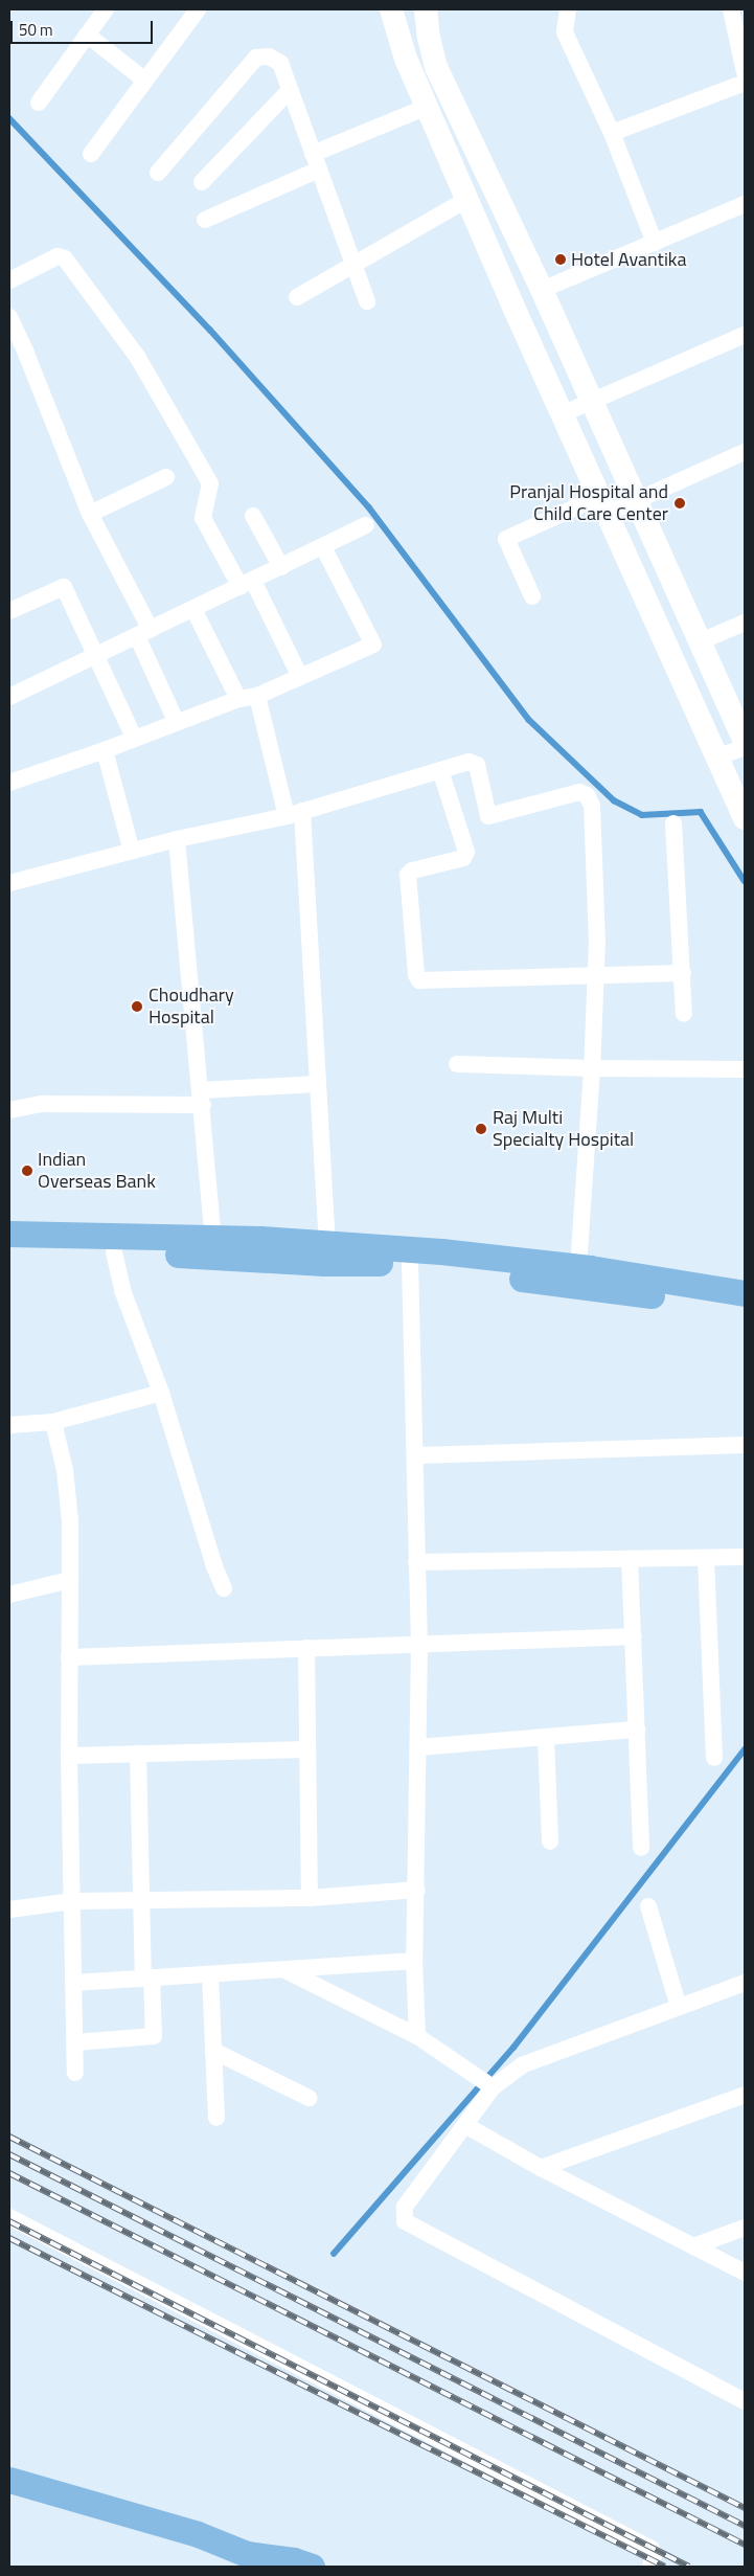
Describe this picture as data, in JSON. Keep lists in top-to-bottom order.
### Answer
{
  "places": [
    "Hotel Avantika",
    "Pranjal Hospital and Child Care Center",
    "Choudhary Hospital",
    "Raj Multi Specialty Hospital",
    "Indian Overseas Bank"
  ],
  "scale_bar": "50 m"
}
